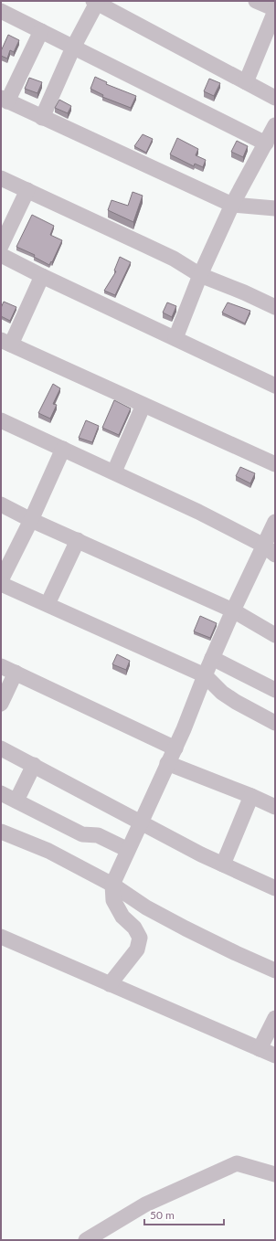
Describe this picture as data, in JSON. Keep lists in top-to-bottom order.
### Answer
{
  "scale_bar": "50 m"
}
